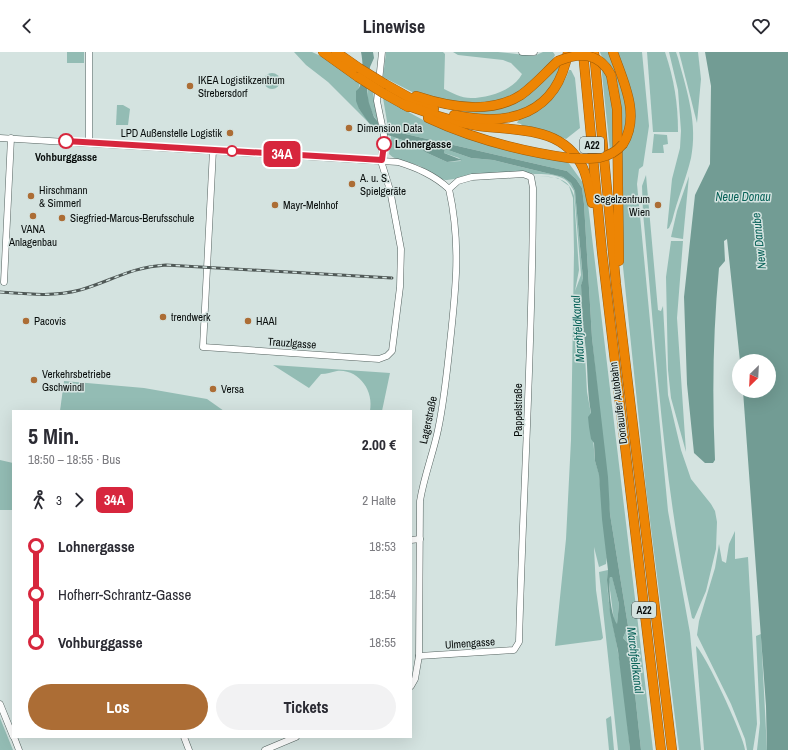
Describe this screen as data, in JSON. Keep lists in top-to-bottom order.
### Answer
{
  "streets": {
    "highway": ["A22", "Donauufer Autobahn"],
    "street": [
      "Trauzlgasse",
      "Pappelstraße",
      "Lagerstraße",
      "Ulmengasse"
    ]
  },
  "crossings": [
    ["Pappelstraße", "Lagerstraße"],
    ["Pappelstraße", "Ulmengasse"],
    ["Lagerstraße", "Ulmengasse"]
  ],
  "water": ["Neue Donau", "New Danube", "Marchfeldkanal"],
  "places": [
    "IKEA Logistikzentrum Strebersdorf",
    "Dimension Data",
    "LPD Außenstelle Logistik",
    "Vohburggasse",
    "Lohnergasse",
    "A. u. S. Spielgeräte",
    "Hirschmann & Simmerl",
    "Mayr-Melnhof",
    "Segelzentrum Wien",
    "VANA Anlagenbau",
    "Siegfried-Marcus-Berufsschule",
    "trendwerk",
    "Pacovis",
    "HAAI",
    "Verkehrsbetriebe Gschwindl",
    "Versa"
  ],
  "lines": ["bus line 34A"],
  "north": "bottom left",
  "page": {
    "header": "Linewise",
    "on_map": "34A",
    "heading": ["5 Min.", "18:50 – 18:55 · Bus", "2.00 €"],
    "legs": ["3", "34A", "2 Halte"],
    "list": [
      {
        "name": "Lohnergasse",
        "value": "18:53"
      },
      {
        "name": "Hofherr-Schrantz-Gasse",
        "value": "18:54"
      },
      {
        "name": "Vohburggasse",
        "value": "18:55"
      }
    ],
    "buttons": ["Los", "Tickets"]
  }
}
